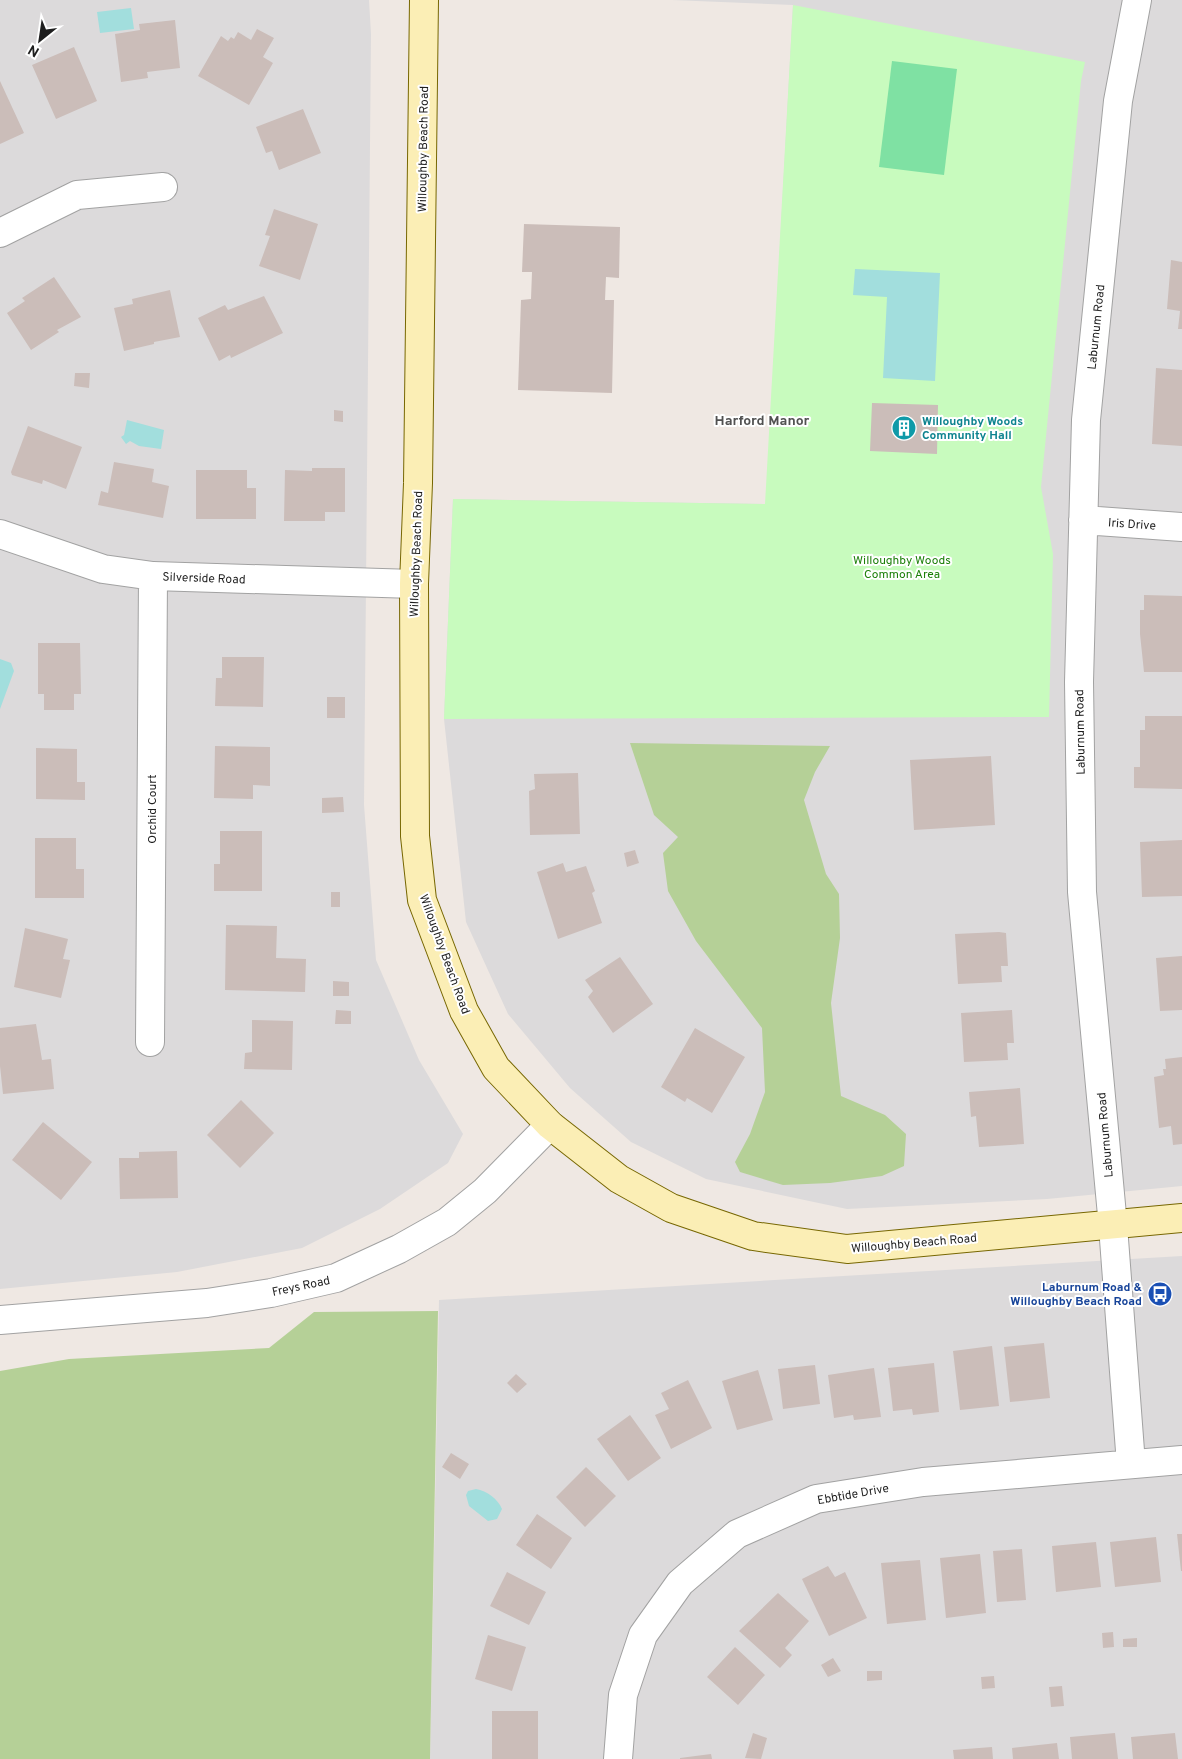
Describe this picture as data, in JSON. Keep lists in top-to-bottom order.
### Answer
{
  "streets": {
    "street": [
      "Willoughby Beach Road",
      "Laburnum Road",
      "Iris Drive",
      "Silverside Road",
      "Orchid Court",
      "Freys Road",
      "Ebbtide Drive"
    ]
  },
  "crossings": [
    ["Willoughby Beach Road", "Laburnum Road"],
    ["Willoughby Beach Road", "Silverside Road"],
    ["Willoughby Beach Road", "Freys Road"],
    ["Laburnum Road", "Iris Drive"],
    ["Laburnum Road", "Ebbtide Drive"],
    ["Silverside Road", "Orchid Court"]
  ],
  "districts": ["Harford Manor"],
  "parks": ["Willoughby Woods Common Area"],
  "places": {
    "building": ["Willoughby Woods Community Hall"],
    "bus stop": ["Laburnum Road & Willoughby Beach Road"]
  },
  "north": "bottom left"
}
